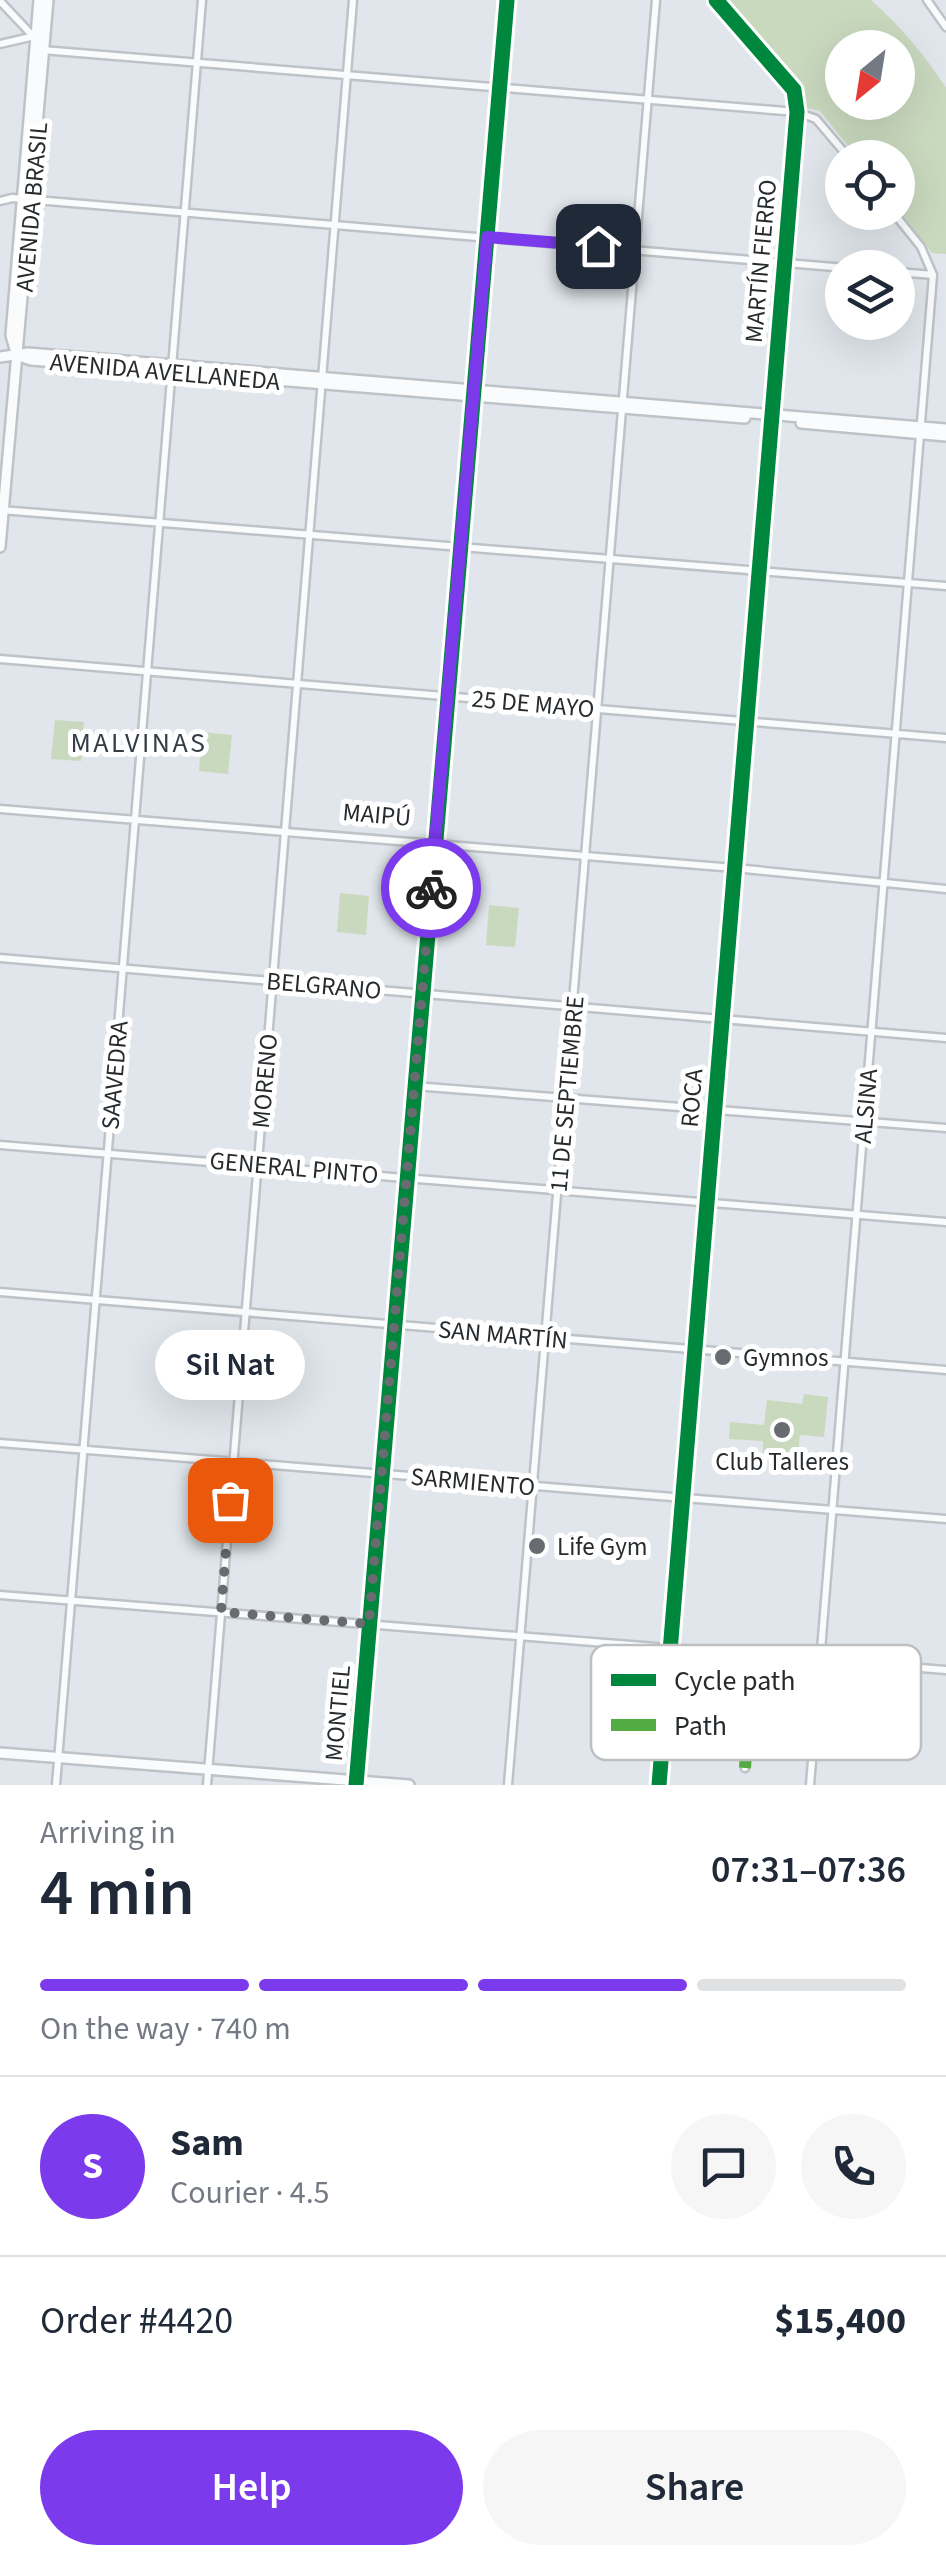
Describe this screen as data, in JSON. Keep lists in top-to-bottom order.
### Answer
{
  "streets": {
    "main road": ["AVENIDA BRASIL", "AVENIDA AVELLANEDA"],
    "street": [
      "MARTÍN FIERRO",
      "25 DE MAYO",
      "MAIPÚ",
      "BELGRANO",
      "SAAVEDRA",
      "MORENO",
      "11 DE SEPTIEMBRE",
      "ROCA",
      "ALSINA",
      "GENERAL PINTO",
      "SAN MARTÍN",
      "SARMIENTO",
      "MONTIEL"
    ]
  },
  "crossings": [
    ["AVENIDA BRASIL", "AVENIDA AVELLANEDA"],
    ["MARTÍN FIERRO", "AVENIDA AVELLANEDA"],
    ["MARTÍN FIERRO", "ROCA"],
    ["AVENIDA AVELLANEDA", "SAAVEDRA"],
    ["AVENIDA AVELLANEDA", "MORENO"],
    ["AVENIDA AVELLANEDA", "11 DE SEPTIEMBRE"],
    ["AVENIDA AVELLANEDA", "ROCA"],
    ["AVENIDA AVELLANEDA", "ALSINA"],
    ["AVENIDA AVELLANEDA", "MONTIEL"],
    ["25 DE MAYO", "SAAVEDRA"],
    ["25 DE MAYO", "MORENO"],
    ["25 DE MAYO", "11 DE SEPTIEMBRE"],
    ["25 DE MAYO", "ROCA"],
    ["25 DE MAYO", "ALSINA"],
    ["25 DE MAYO", "MONTIEL"],
    ["MAIPÚ", "SAAVEDRA"],
    ["MAIPÚ", "MORENO"],
    ["MAIPÚ", "11 DE SEPTIEMBRE"],
    ["MAIPÚ", "ROCA"],
    ["MAIPÚ", "ALSINA"],
    ["MAIPÚ", "MONTIEL"],
    ["BELGRANO", "SAAVEDRA"],
    ["BELGRANO", "MORENO"],
    ["BELGRANO", "11 DE SEPTIEMBRE"],
    ["BELGRANO", "ROCA"],
    ["BELGRANO", "ALSINA"],
    ["BELGRANO", "MONTIEL"],
    ["SAAVEDRA", "GENERAL PINTO"],
    ["SAAVEDRA", "SAN MARTÍN"],
    ["SAAVEDRA", "SARMIENTO"],
    ["MORENO", "GENERAL PINTO"],
    ["MORENO", "SAN MARTÍN"],
    ["MORENO", "SARMIENTO"],
    ["11 DE SEPTIEMBRE", "GENERAL PINTO"],
    ["11 DE SEPTIEMBRE", "SAN MARTÍN"],
    ["11 DE SEPTIEMBRE", "SARMIENTO"],
    ["ROCA", "GENERAL PINTO"],
    ["ROCA", "SAN MARTÍN"],
    ["ROCA", "SARMIENTO"],
    ["ALSINA", "GENERAL PINTO"],
    ["ALSINA", "SAN MARTÍN"],
    ["ALSINA", "SARMIENTO"],
    ["GENERAL PINTO", "MONTIEL"],
    ["SAN MARTÍN", "MONTIEL"],
    ["SARMIENTO", "MONTIEL"]
  ],
  "districts": ["MALVINAS"],
  "places": [
    "Gymnos",
    "Club Talleres",
    "Sil Nat",
    "Life Gym"
  ],
  "legend": ["Cycle path", "Path"],
  "north": "bottom left",
  "page": {
    "bubble": "Sil Nat",
    "heading": ["4 min", "Arriving in", "07:31–07:36"],
    "panel": [
      "Sam",
      "Courier · 4.5",
      "Order #4420",
      "$15,400"
    ],
    "bar": "On the way · 740 m",
    "round": "S",
    "buttons": ["Help", "Share"]
  }
}
